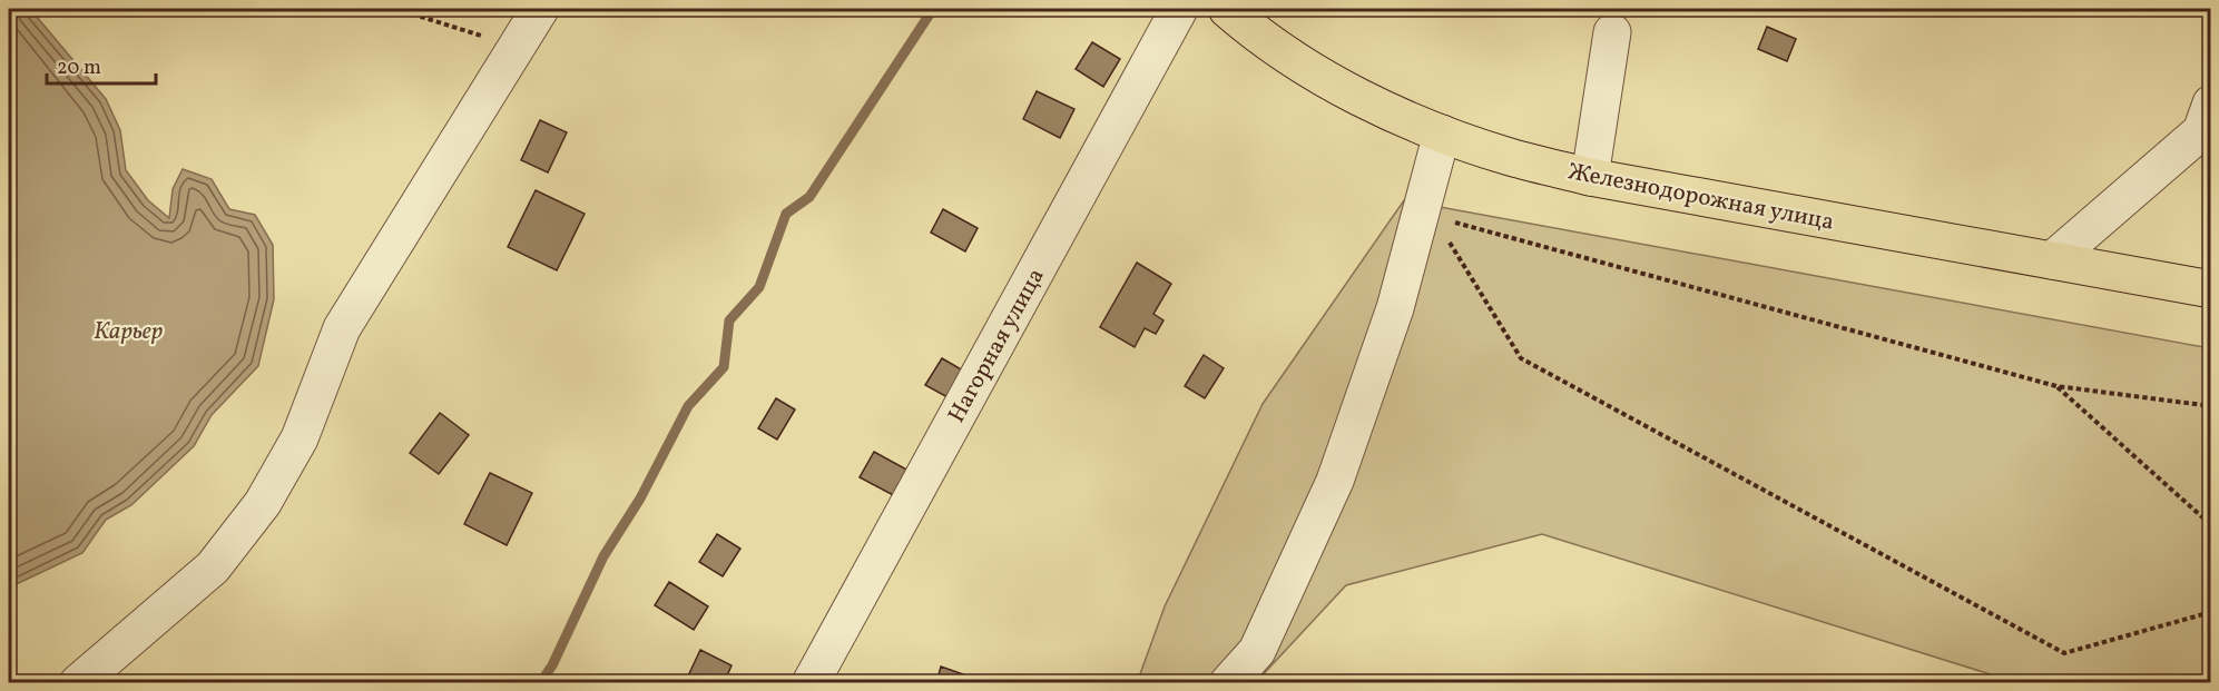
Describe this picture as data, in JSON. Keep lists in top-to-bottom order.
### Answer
{
  "streets": {
    "main road": ["Железнодорожная улица"],
    "street": ["Нагорная улица"]
  },
  "water": ["Карьер"],
  "scale_bar": "20 m"
}
